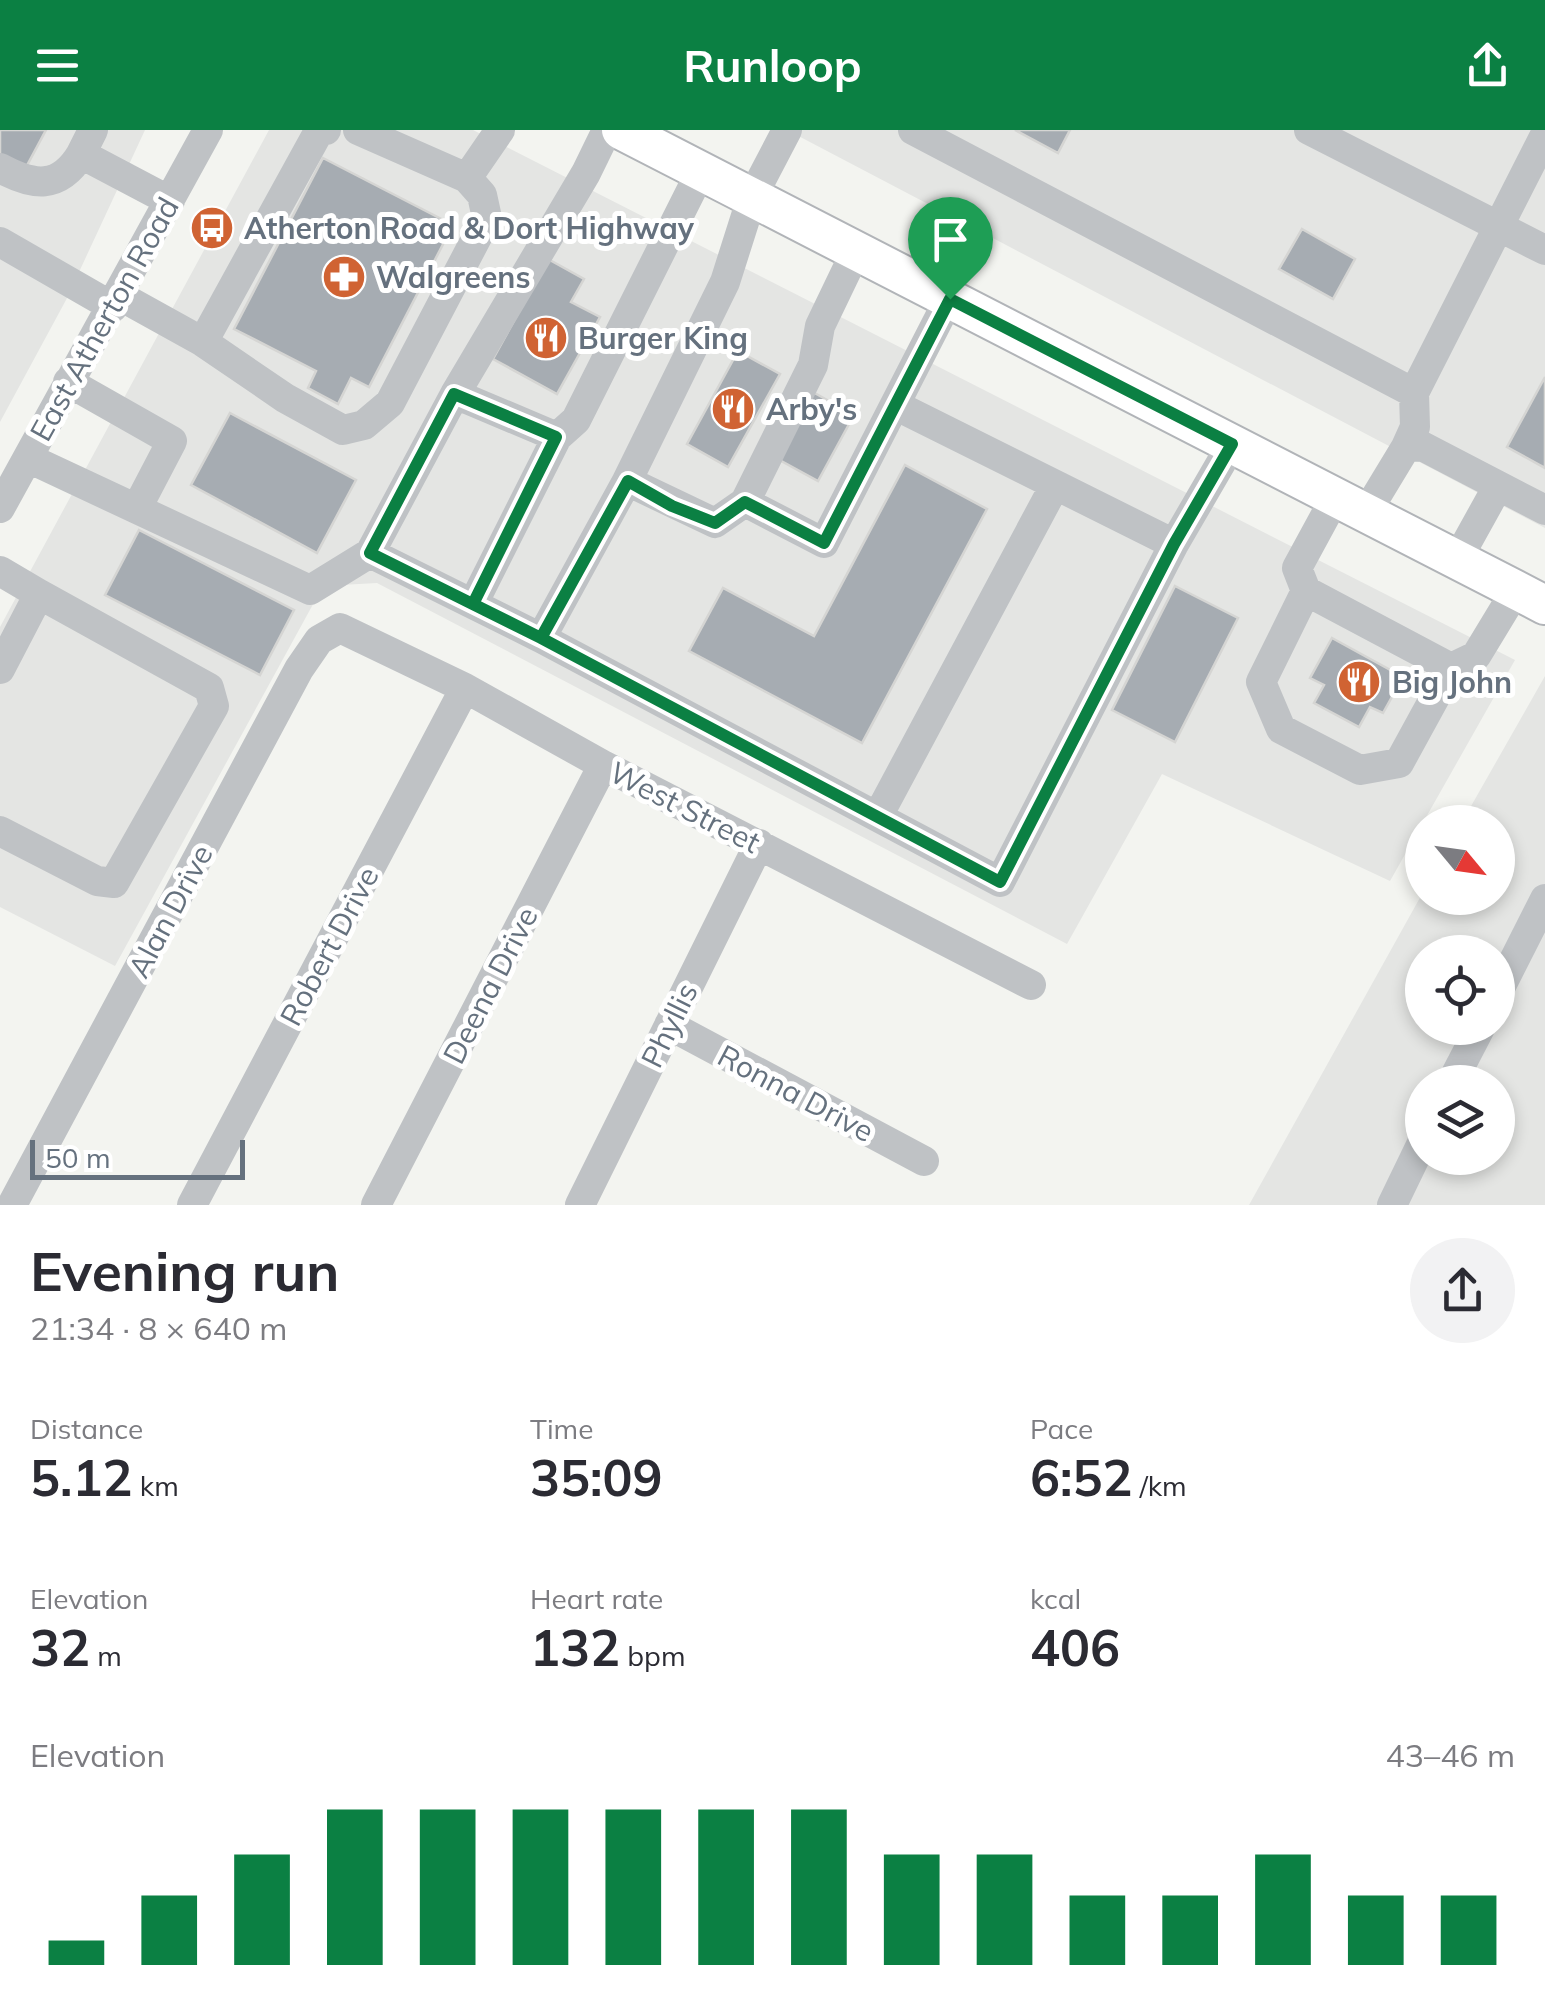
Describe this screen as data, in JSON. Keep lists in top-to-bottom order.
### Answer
{
  "streets": {
    "street": [
      "East Atherton Road",
      "West Street",
      "Alan Drive",
      "Robert Drive",
      "Deena Drive",
      "Phyllis",
      "Ronna Drive"
    ]
  },
  "crossings": [
    ["West Street", "Alan Drive"],
    ["West Street", "Robert Drive"],
    ["West Street", "Deena Drive"],
    ["West Street", "Phyllis"],
    ["Phyllis", "Ronna Drive"]
  ],
  "places": {
    "bus stop": ["Atherton Road & Dort Highway"],
    "pharmacy": ["Walgreens"],
    "restaurant": ["Burger King", "Arby's", "Big John"]
  },
  "scale_bar": "50 m",
  "north": "bottom right",
  "page": {
    "header": "Runloop",
    "scale": "50 m",
    "heading": ["Evening run", "21:34 · 8 × 640 m"],
    "stats": [
      ["Distance", "5.12 km"],
      ["Time", "35:09"],
      ["Pace", "6:52 /km"],
      ["Elevation", "32 m"],
      ["Heart rate", "132 bpm"],
      ["kcal", "406"]
    ],
    "chart": ["Elevation", "43–46 m"]
  }
}
